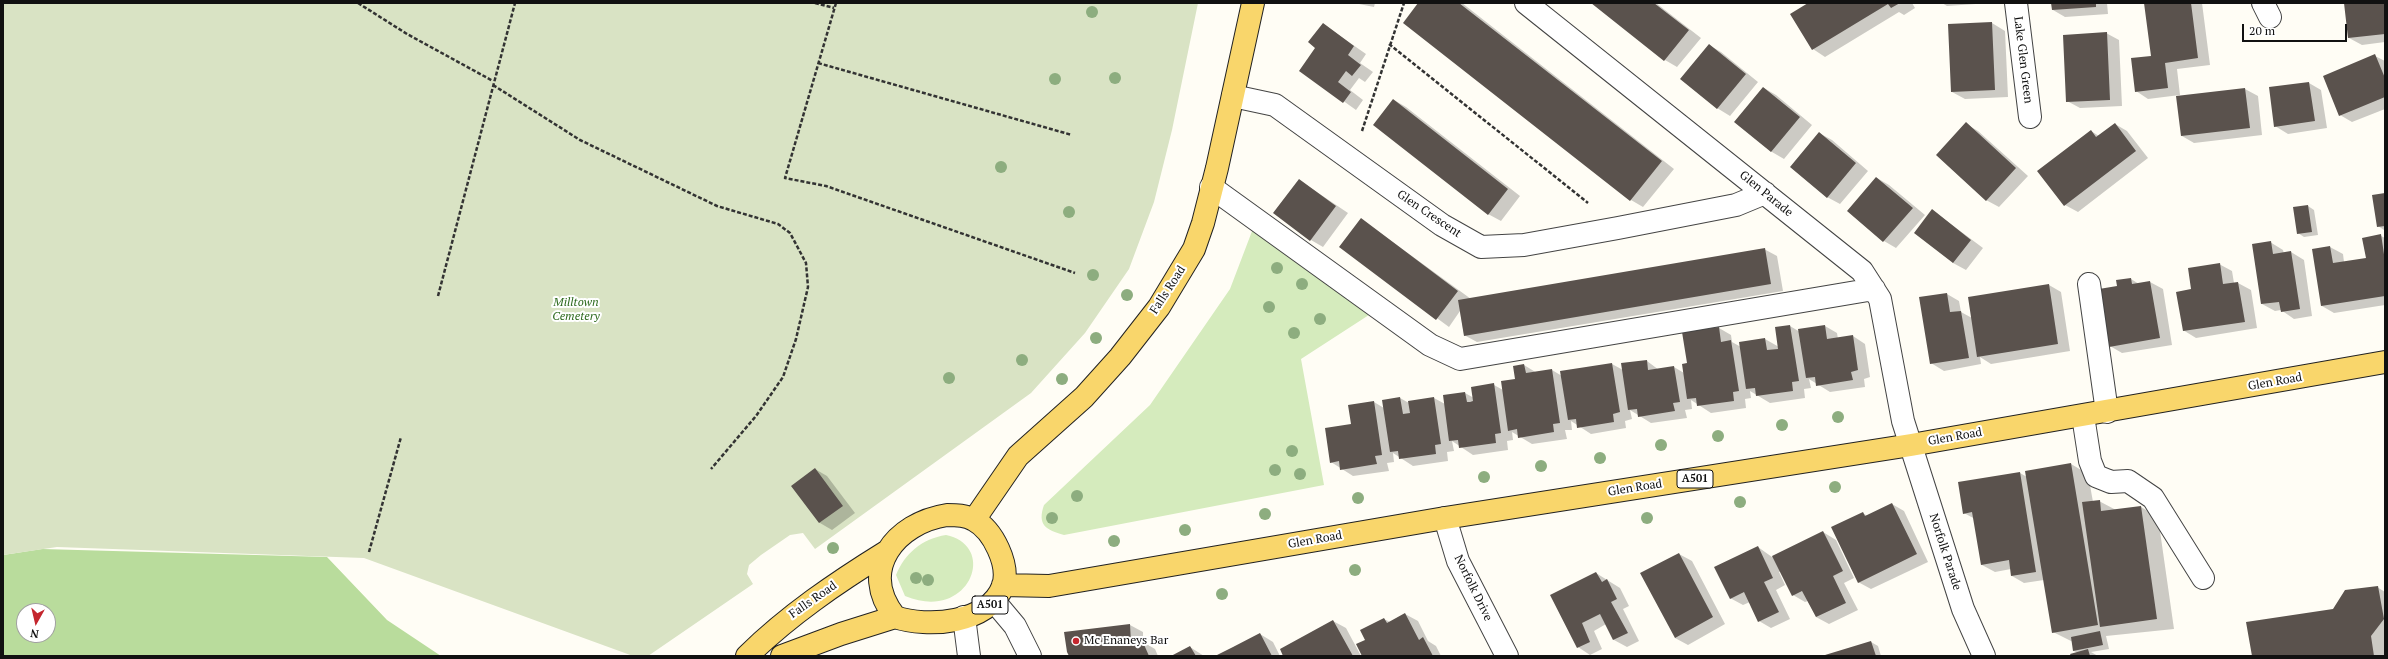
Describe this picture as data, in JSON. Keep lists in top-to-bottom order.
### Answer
{
  "streets": {
    "main road": ["Falls Road", "Glen Road", "A501"],
    "street": [
      "Lake Glen Green",
      "Glen Parade",
      "Glen Crescent",
      "Norfolk Parade",
      "Norfolk Drive"
    ]
  },
  "crossings": [
    ["Glen Parade", "Glen Crescent"],
    ["Glen Parade", "Glen Road"],
    ["Glen Parade", "Norfolk Parade"],
    ["Glen Crescent", "Falls Road"],
    ["Falls Road", "Glen Road"],
    ["Falls Road", "A501"],
    ["Glen Road", "A501"],
    ["Glen Road", "Norfolk Parade"],
    ["Glen Road", "Norfolk Drive"]
  ],
  "parks": ["Milltown Cemetery"],
  "places": ["Mc Enaneys Bar"],
  "scale_bar": "20 m",
  "north": "bottom"
}
